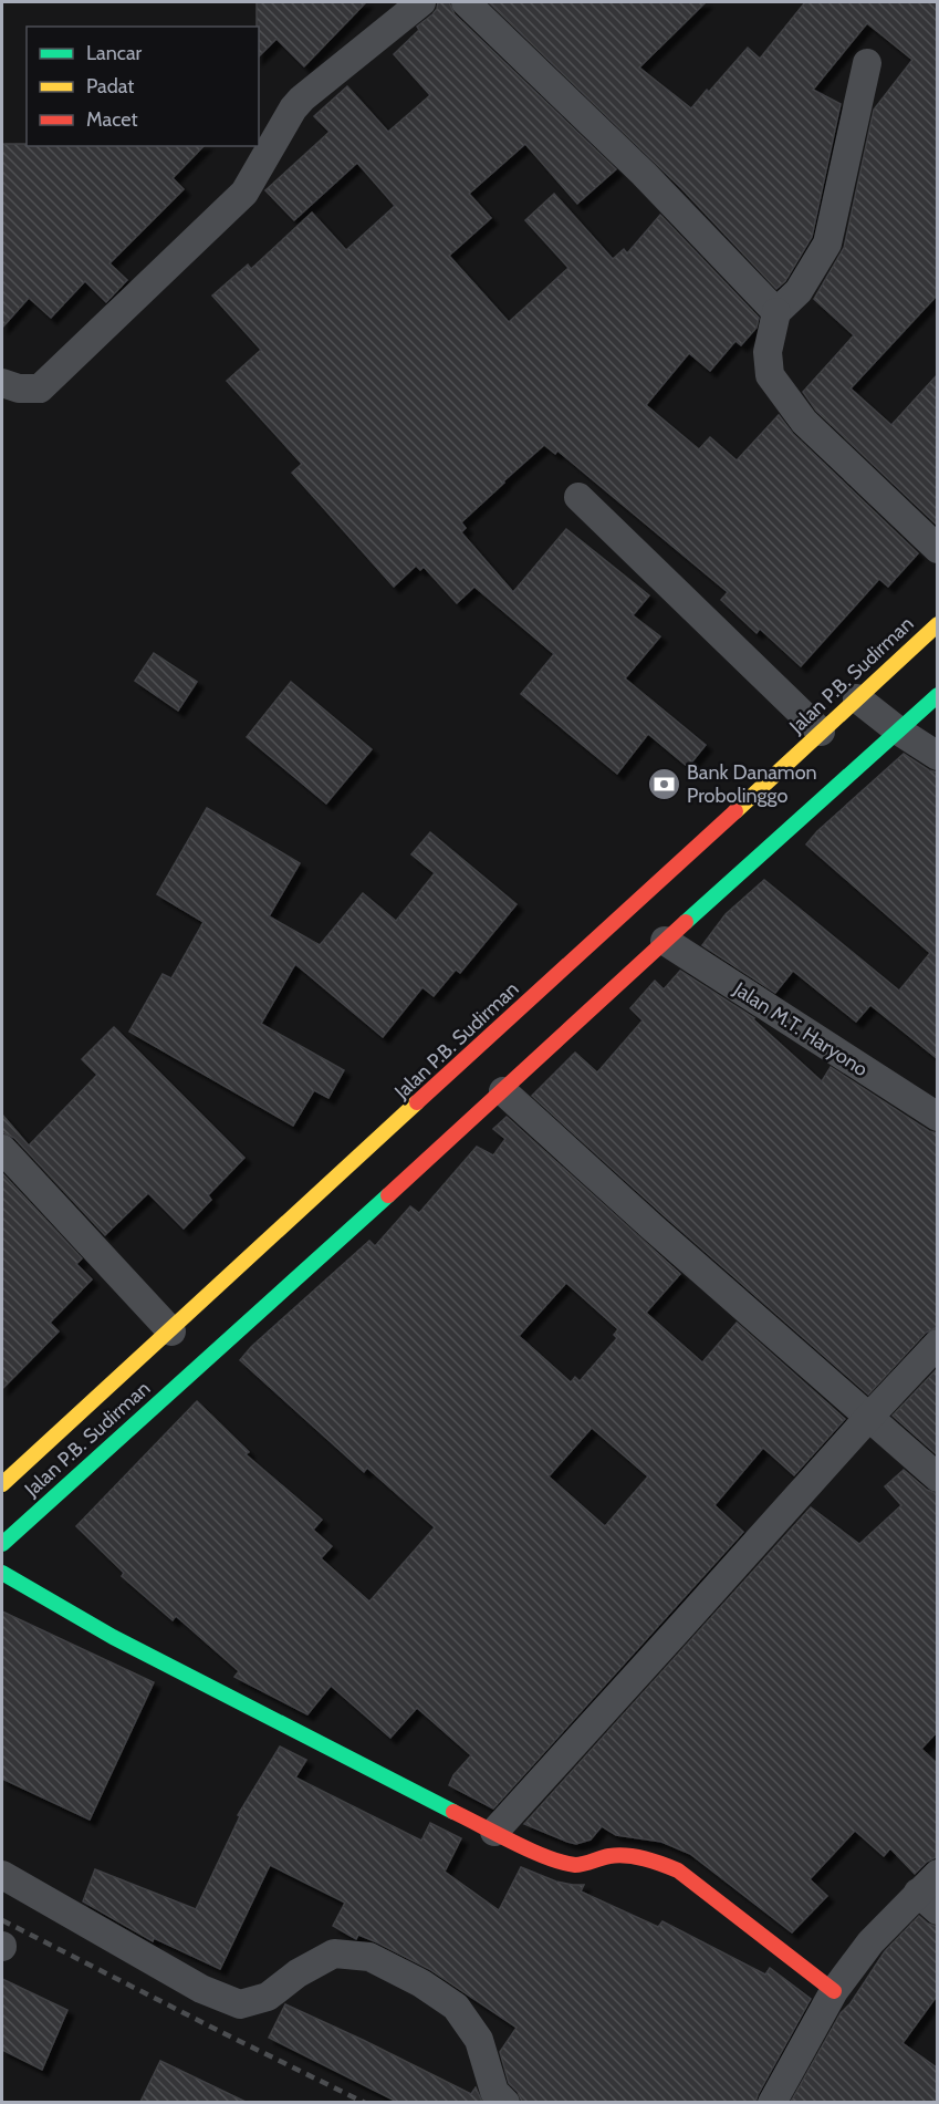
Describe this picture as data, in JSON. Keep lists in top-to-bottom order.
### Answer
{
  "streets": {
    "main road": ["Jalan P.B. Sudirman"],
    "street": ["Jalan M.T. Haryono"]
  },
  "crossings": [
    ["Jalan P.B. Sudirman", "Jalan M.T. Haryono"]
  ],
  "places": {
    "bank": ["Bank Danamon Probolinggo"]
  },
  "legend": ["Lancar", "Padat", "Macet"]
}
